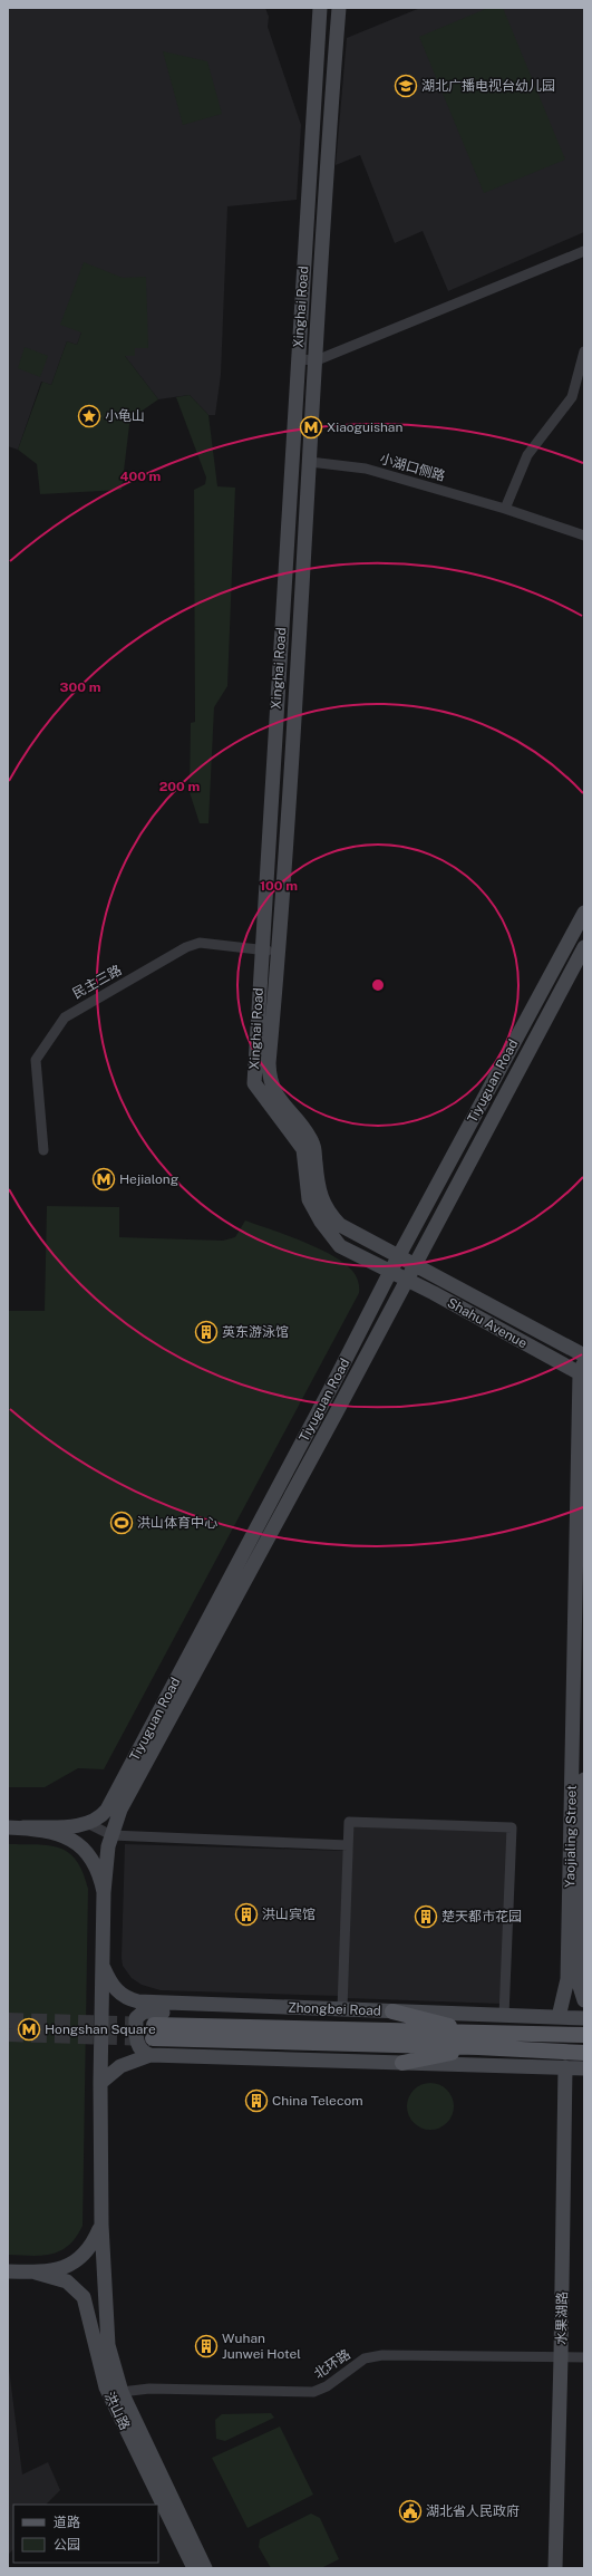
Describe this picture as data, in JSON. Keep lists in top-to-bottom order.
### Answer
{
  "streets": {
    "main road": [
      "Xinghai Road",
      "Tiyuguan Road",
      "Shahu Avenue",
      "Yaojialing Street",
      "Zhongbei Road",
      "水果湖路",
      "洪山路"
    ],
    "street": ["小湖口侧路", "民主三路", "北环路"]
  },
  "crossings": [
    ["Xinghai Road", "小湖口侧路"],
    ["Xinghai Road", "民主三路"],
    ["Xinghai Road", "Tiyuguan Road"],
    ["Xinghai Road", "Shahu Avenue"],
    ["Tiyuguan Road", "Shahu Avenue"],
    ["Tiyuguan Road", "洪山路"],
    ["Shahu Avenue", "Yaojialing Street"],
    ["Yaojialing Street", "Zhongbei Road"],
    ["Zhongbei Road", "洪山路"],
    ["水果湖路", "北环路"],
    ["北环路", "洪山路"]
  ],
  "places": {
    "school or university": ["湖北广播电视台幼儿园"],
    "place": ["小龟山"],
    "metro station": ["Xiaoguishan", "Hejialong", "Hongshan Square"],
    "building": [
      "英东游泳馆",
      "洪山宾馆",
      "楚天都市花园",
      "China Telecom",
      "Wuhan Junwei Hotel"
    ],
    "sports": ["洪山体育中心"],
    "public building": ["湖北省人民政府"]
  },
  "legend": ["道路", "公园"],
  "rings": [
    "400 m",
    "300 m",
    "200 m",
    "100 m"
  ]
}
